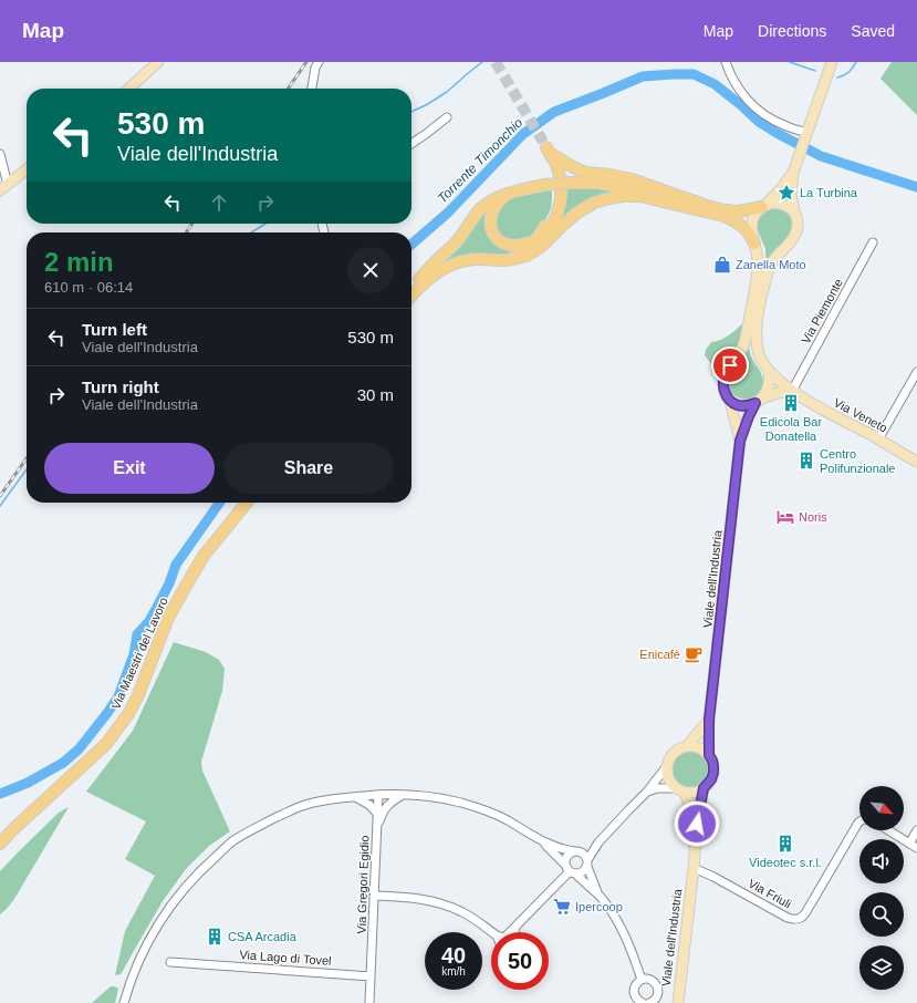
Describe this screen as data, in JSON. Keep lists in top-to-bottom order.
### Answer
{
  "streets": {
    "highway": ["Via Maestri del Lavoro"],
    "main road": ["Via Veneto", "Viale dell'Industria"],
    "street": [
      "Via Piemonte",
      "Via Gregori Egidio",
      "Via Friuli",
      "Via Lago di Tovel"
    ]
  },
  "crossings": [
    ["Via Piemonte", "Via Veneto"],
    ["Via Veneto", "Viale dell'Industria"],
    ["Viale dell'Industria", "Via Friuli"],
    ["Via Gregori Egidio", "Via Lago di Tovel"]
  ],
  "water": ["Torrente Timonchio"],
  "places": {
    "place": ["La Turbina"],
    "shop": ["Zanella Moto"],
    "building": [
      "Edicola Bar Donatella",
      "Centro Polifunzionale",
      "Videotec s.r.l.",
      "CSA Arcadia"
    ],
    "hotel": ["Noris"],
    "cafe": ["Enicafè"],
    "supermarket": ["Ipercoop"]
  },
  "north": "bottom right",
  "page": {
    "header": "Map",
    "nav": ["Map", "Directions", "Saved"],
    "turn": ["530 m", "Viale dell'Industria"],
    "heading": ["2 min", "610 m · 06:14"],
    "list": [
      {
        "name": "Turn left",
        "note": "Viale dell'Industria",
        "value": "530 m"
      },
      {
        "name": "Turn right",
        "note": "Viale dell'Industria",
        "value": "30 m"
      }
    ],
    "buttons": ["Exit", "Share"],
    "speed": "40 km/h",
    "limit": "50"
  }
}
